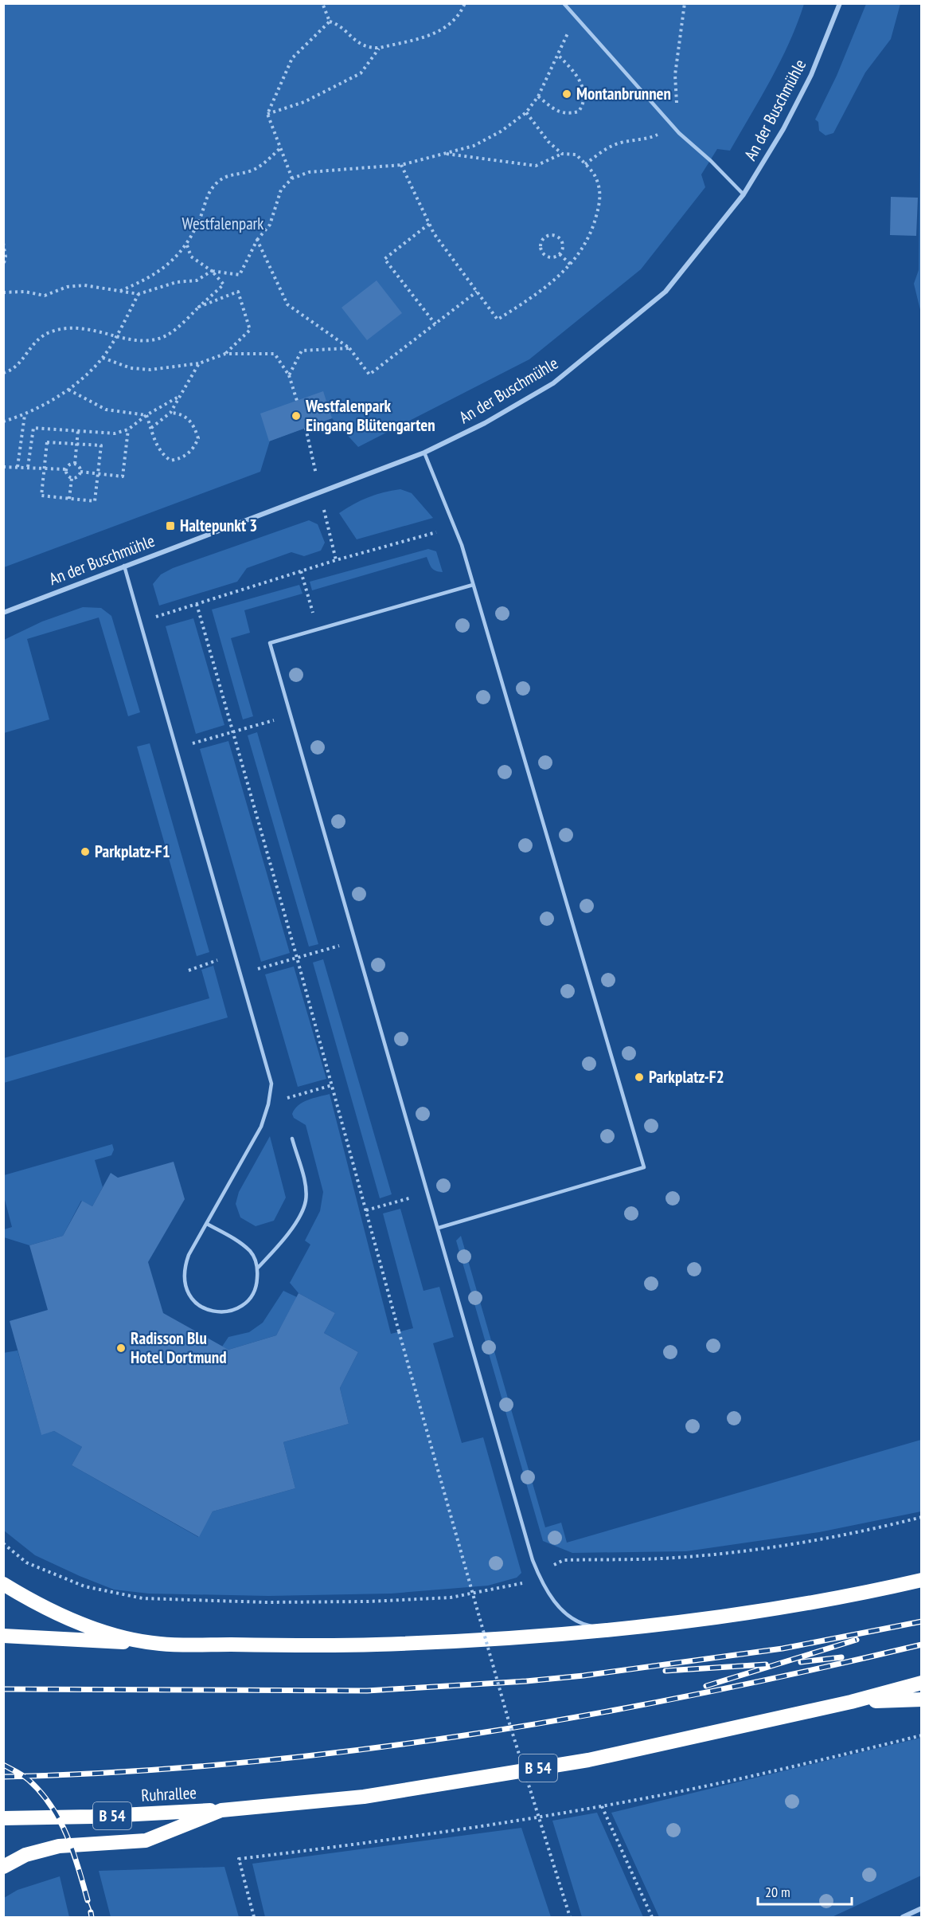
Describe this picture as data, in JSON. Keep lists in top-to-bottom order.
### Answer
{
  "streets": {
    "highway": ["B 54", "Ruhrallee"],
    "street": ["An der Buschmühle"]
  },
  "crossings": [
    ["B 54", "Ruhrallee"]
  ],
  "parks": ["Westfalenpark"],
  "places": {
    "other": [
      "Montanbrunnen",
      "Westfalenpark Eingang Blütengarten",
      "Parkplatz-F1",
      "Parkplatz-F2",
      "Radisson Blu Hotel Dortmund"
    ],
    "transit": ["Haltepunkt 3"]
  },
  "scale_bar": "20 m"
}
